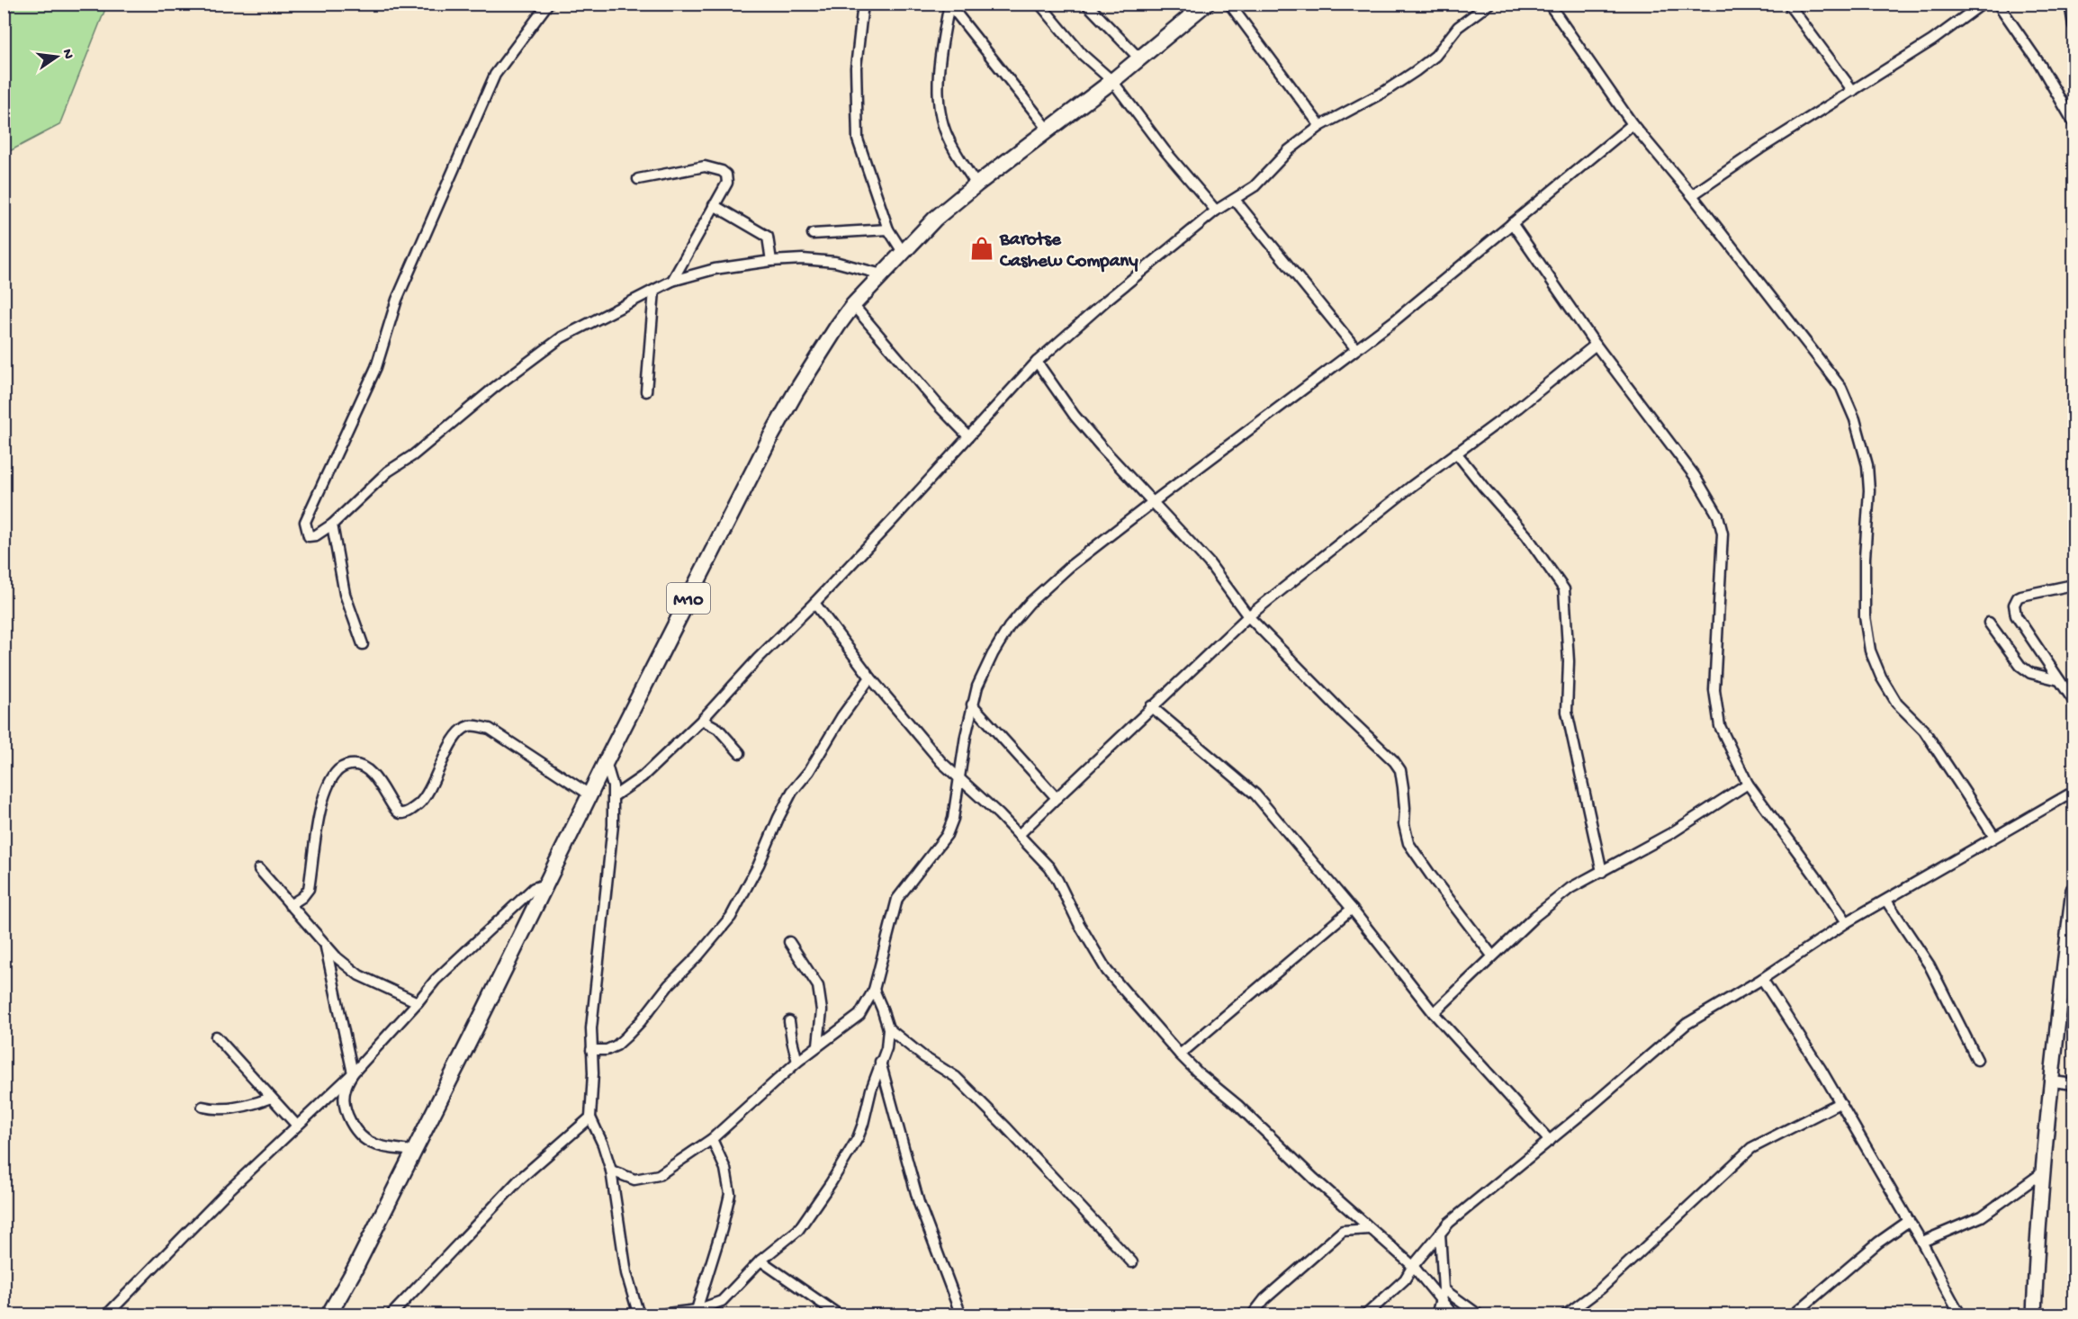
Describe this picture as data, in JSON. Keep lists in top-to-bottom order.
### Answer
{
  "streets": {
    "main road": ["M10"]
  },
  "places": {
    "shop": ["Barotse Cashew Company"]
  },
  "north": "right"
}
